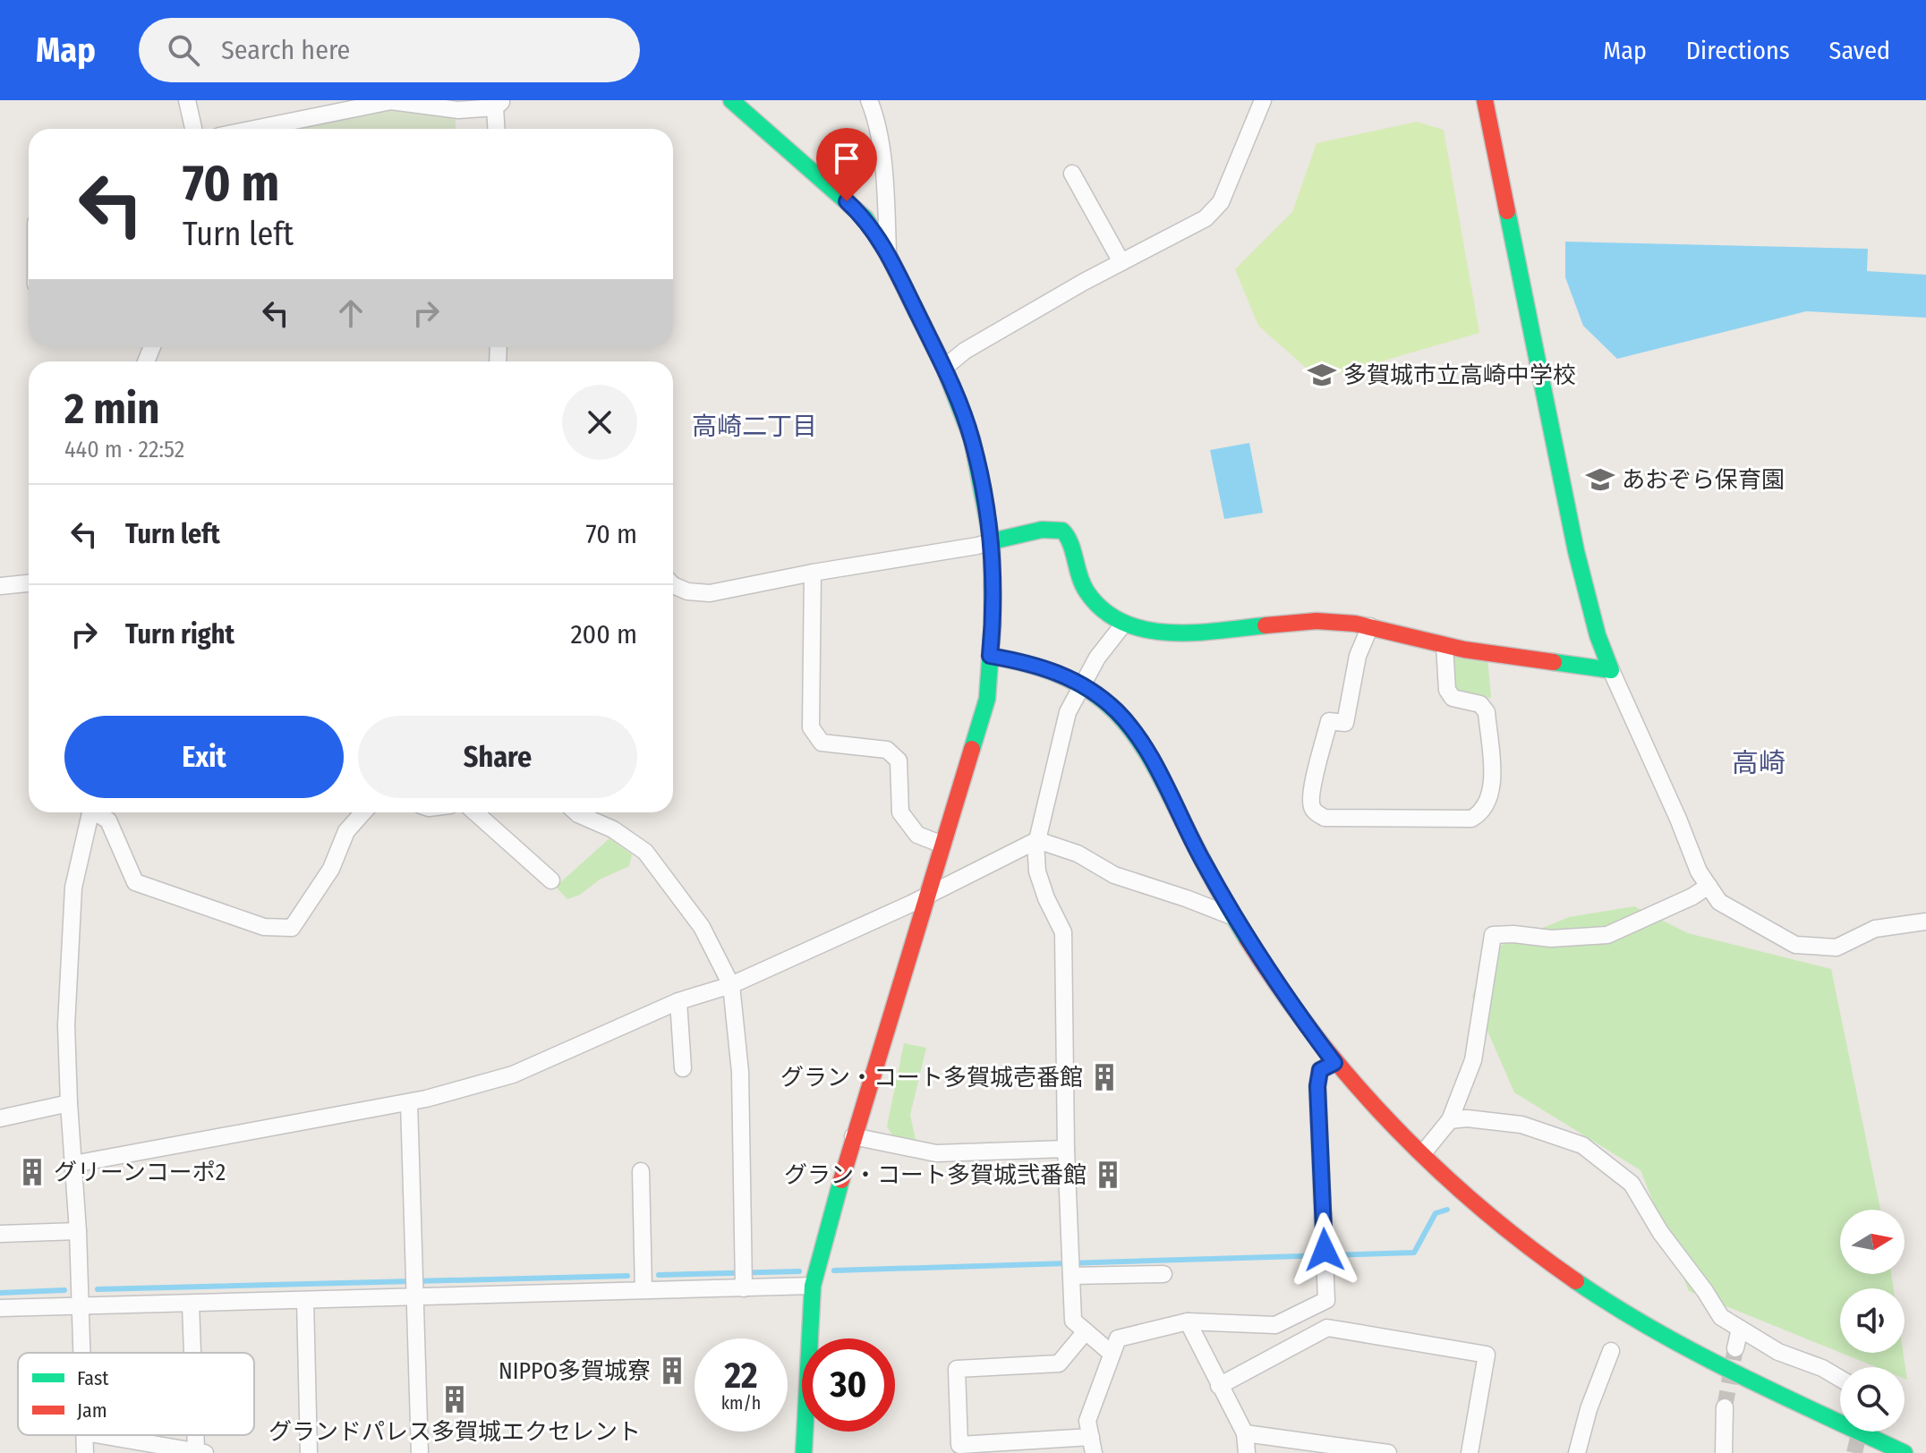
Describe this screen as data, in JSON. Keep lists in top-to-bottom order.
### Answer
{
  "districts": ["高崎二丁目", "高崎"],
  "places": {
    "school or university": ["多賀城市立高崎中学校", "あおぞら保育園"],
    "building": [
      "グラン・コート多賀城壱番館",
      "グリーンコーポ2",
      "グラン・コート多賀城弐番館",
      "NIPPO多賀城寮",
      "グランドパレス多賀城エクセレント"
    ]
  },
  "legend": ["Fast", "Jam"],
  "north": "right",
  "page": {
    "header": "Map",
    "search": "Search here",
    "nav": ["Map", "Directions", "Saved"],
    "turn": ["70 m", "Turn left"],
    "heading": ["2 min", "440 m · 22:52"],
    "list": [
      {
        "name": "Turn left",
        "value": "70 m"
      },
      {
        "name": "Turn right",
        "value": "200 m"
      }
    ],
    "buttons": ["Exit", "Share"],
    "speed": "22 km/h",
    "limit": "30"
  }
}
